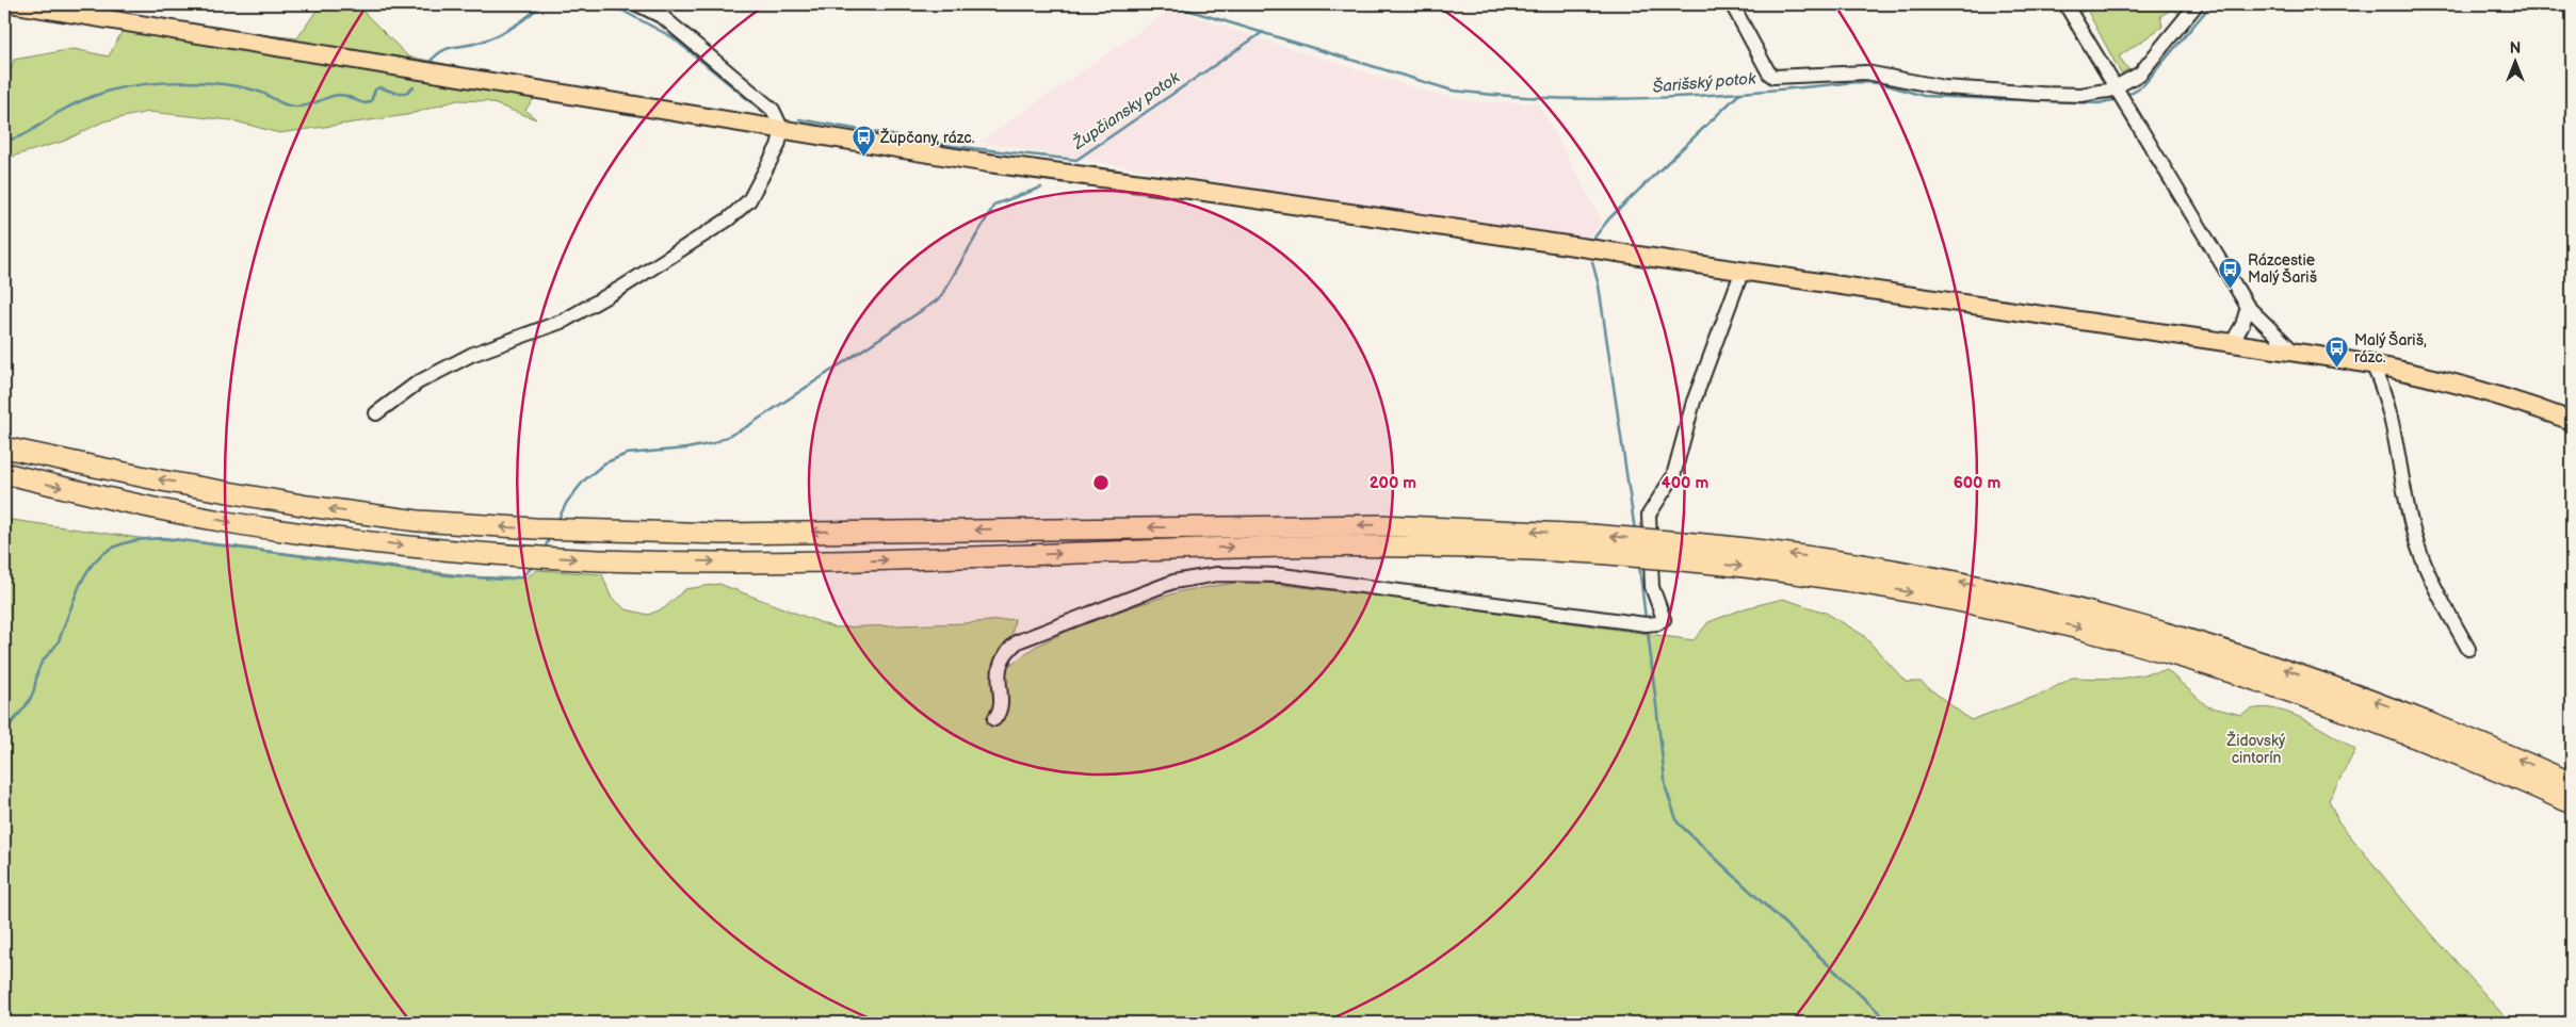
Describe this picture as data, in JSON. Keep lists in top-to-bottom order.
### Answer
{
  "water": ["Šarišský potok", "Župčiansky potok"],
  "parks": ["Židovský cintorín"],
  "places": {
    "bus stop": ["Župčany, rázc.", "Rázcestie Malý Šariš", "Malý Šariš, rázc."]
  },
  "north": "top",
  "rings": ["200 m", "400 m", "600 m"]
}
